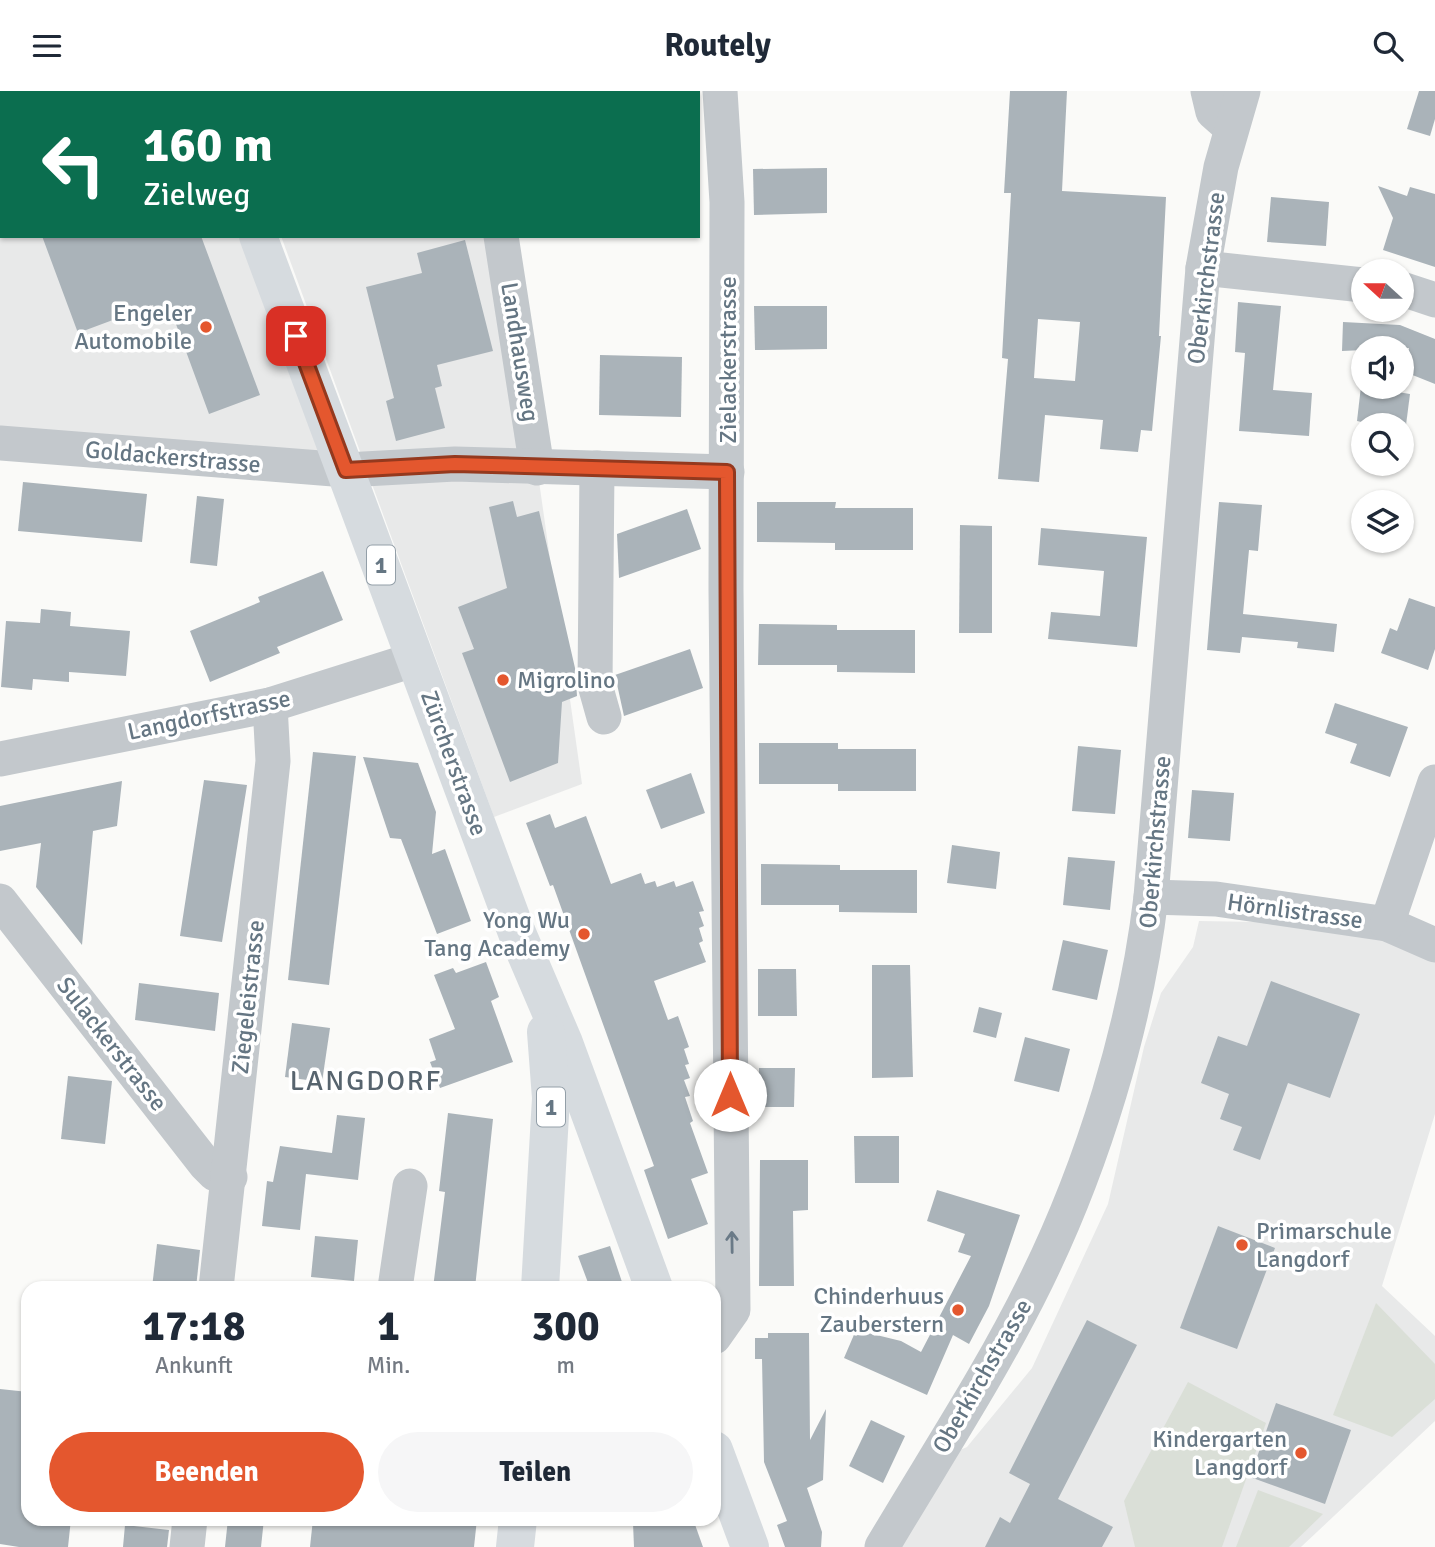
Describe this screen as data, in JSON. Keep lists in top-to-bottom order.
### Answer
{
  "streets": {
    "main road": ["1", "Zürcherstrasse"],
    "street": [
      "Oberkirchstrasse",
      "Landhausweg",
      "Zielackerstrasse",
      "Goldackerstrasse",
      "Langdorfstrasse",
      "Hörnlistrasse",
      "Ziegeleistrasse",
      "Sulackerstrasse"
    ]
  },
  "crossings": [
    ["Oberkirchstrasse", "Hörnlistrasse"],
    ["Landhausweg", "Goldackerstrasse"],
    ["Zielackerstrasse", "Goldackerstrasse"],
    ["Goldackerstrasse", "Zürcherstrasse"],
    ["1", "Zürcherstrasse"],
    ["Langdorfstrasse", "Zürcherstrasse"],
    ["Langdorfstrasse", "Ziegeleistrasse"],
    ["Ziegeleistrasse", "Sulackerstrasse"]
  ],
  "one_way": ["Zielackerstrasse"],
  "districts": ["LANGDORF"],
  "places": [
    "Engeler Automobile",
    "Migrolino",
    "Yong Wu Tang Academy",
    "Primarschule Langdorf",
    "Chinderhuus Zauberstern",
    "Kindergarten Langdorf"
  ],
  "north": "left",
  "page": {
    "header": "Routely",
    "turn": ["160 m", "Zielweg"],
    "eta": [
      "17:18",
      "Ankunft",
      "1",
      "Min.",
      "300",
      "m"
    ],
    "buttons": ["Beenden", "Teilen"]
  }
}
